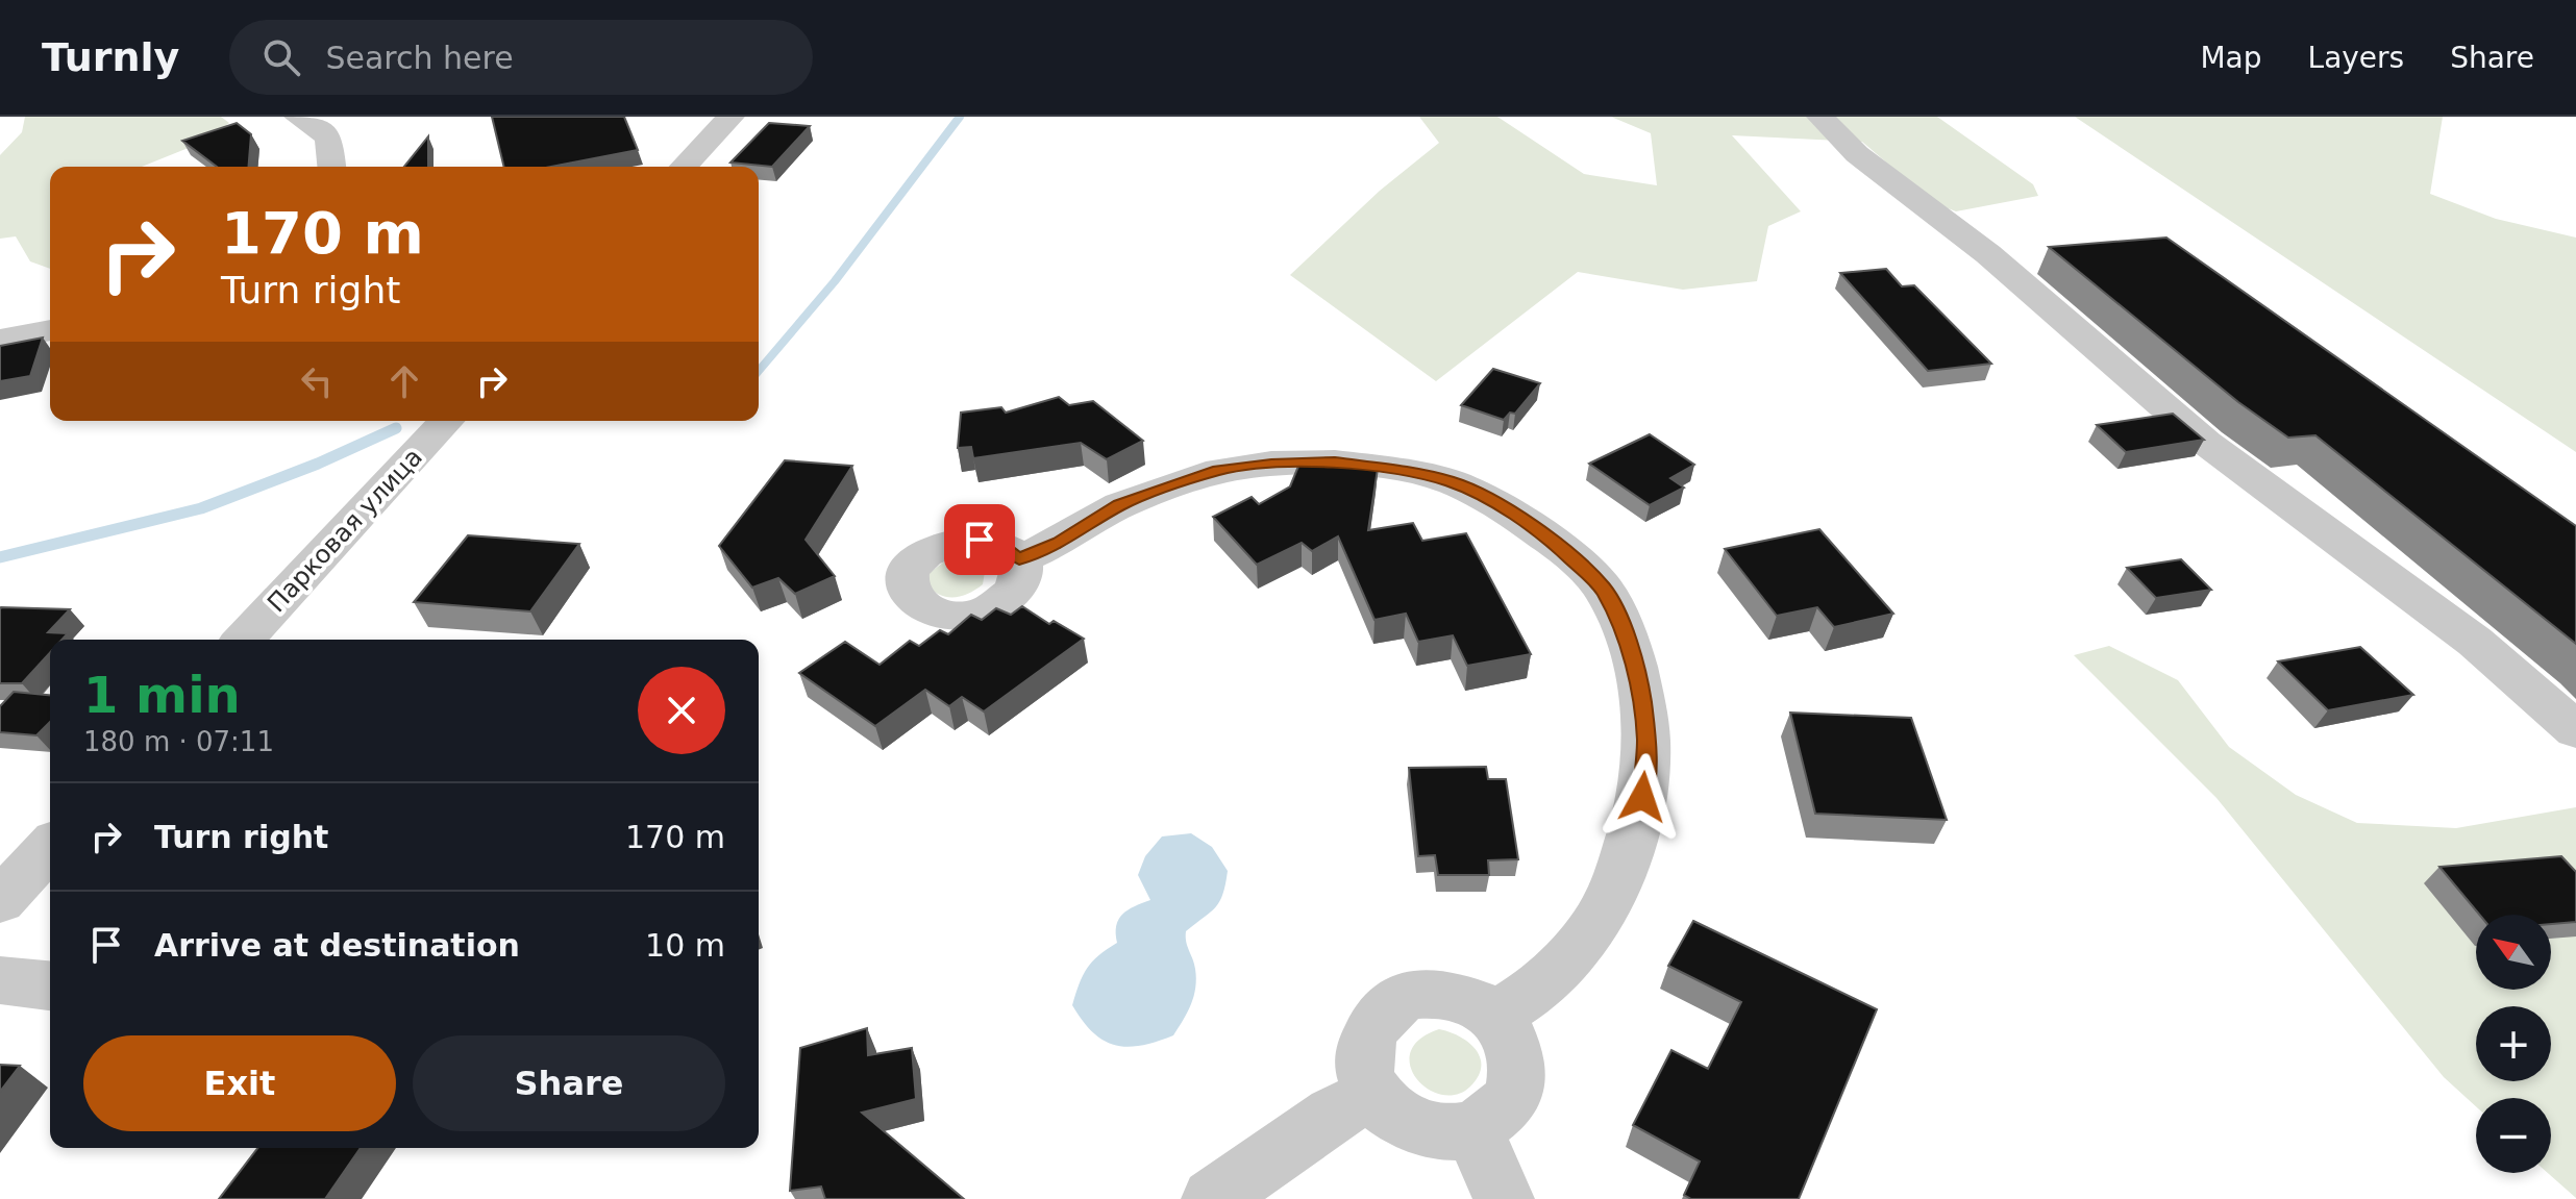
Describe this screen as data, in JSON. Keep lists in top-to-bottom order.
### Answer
{
  "streets": {
    "street": ["Парковая улица"]
  },
  "north": "top left",
  "page": {
    "header": "Turnly",
    "search": "Search here",
    "nav": ["Map", "Layers", "Share"],
    "turn": ["170 m", "Turn right"],
    "heading": ["1 min", "180 m · 07:11"],
    "list": [
      {
        "name": "Turn right",
        "value": "170 m"
      },
      {
        "name": "Arrive at destination",
        "value": "10 m"
      }
    ],
    "map_buttons": ["+", "−"],
    "buttons": ["Exit", "Share"]
  }
}
